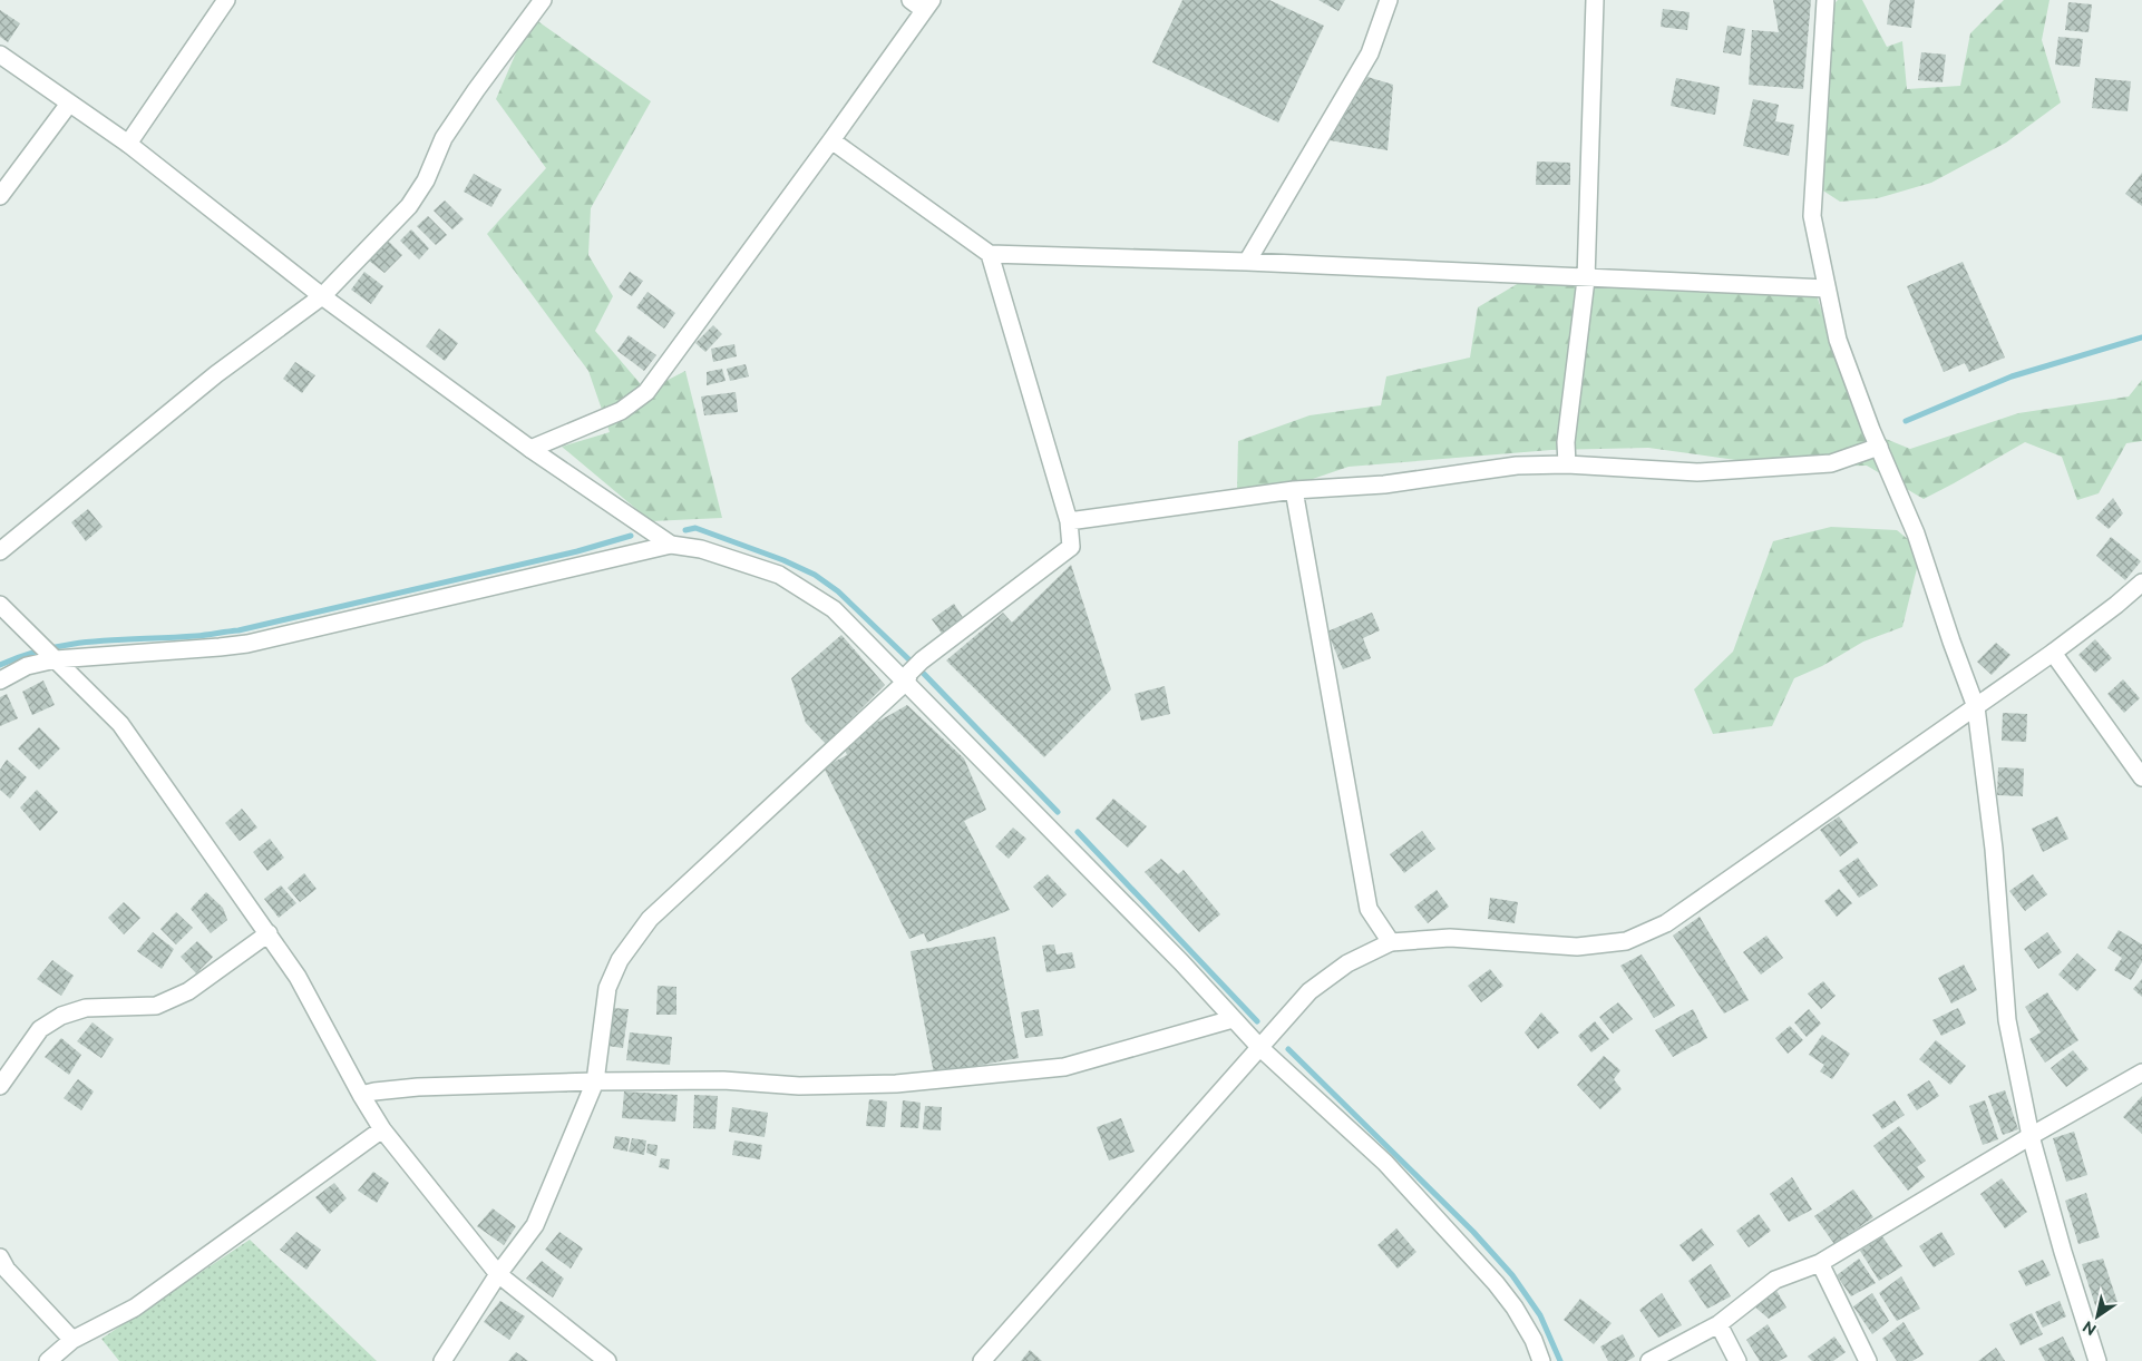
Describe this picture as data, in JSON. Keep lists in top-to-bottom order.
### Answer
{
  "north": "bottom left"
}
